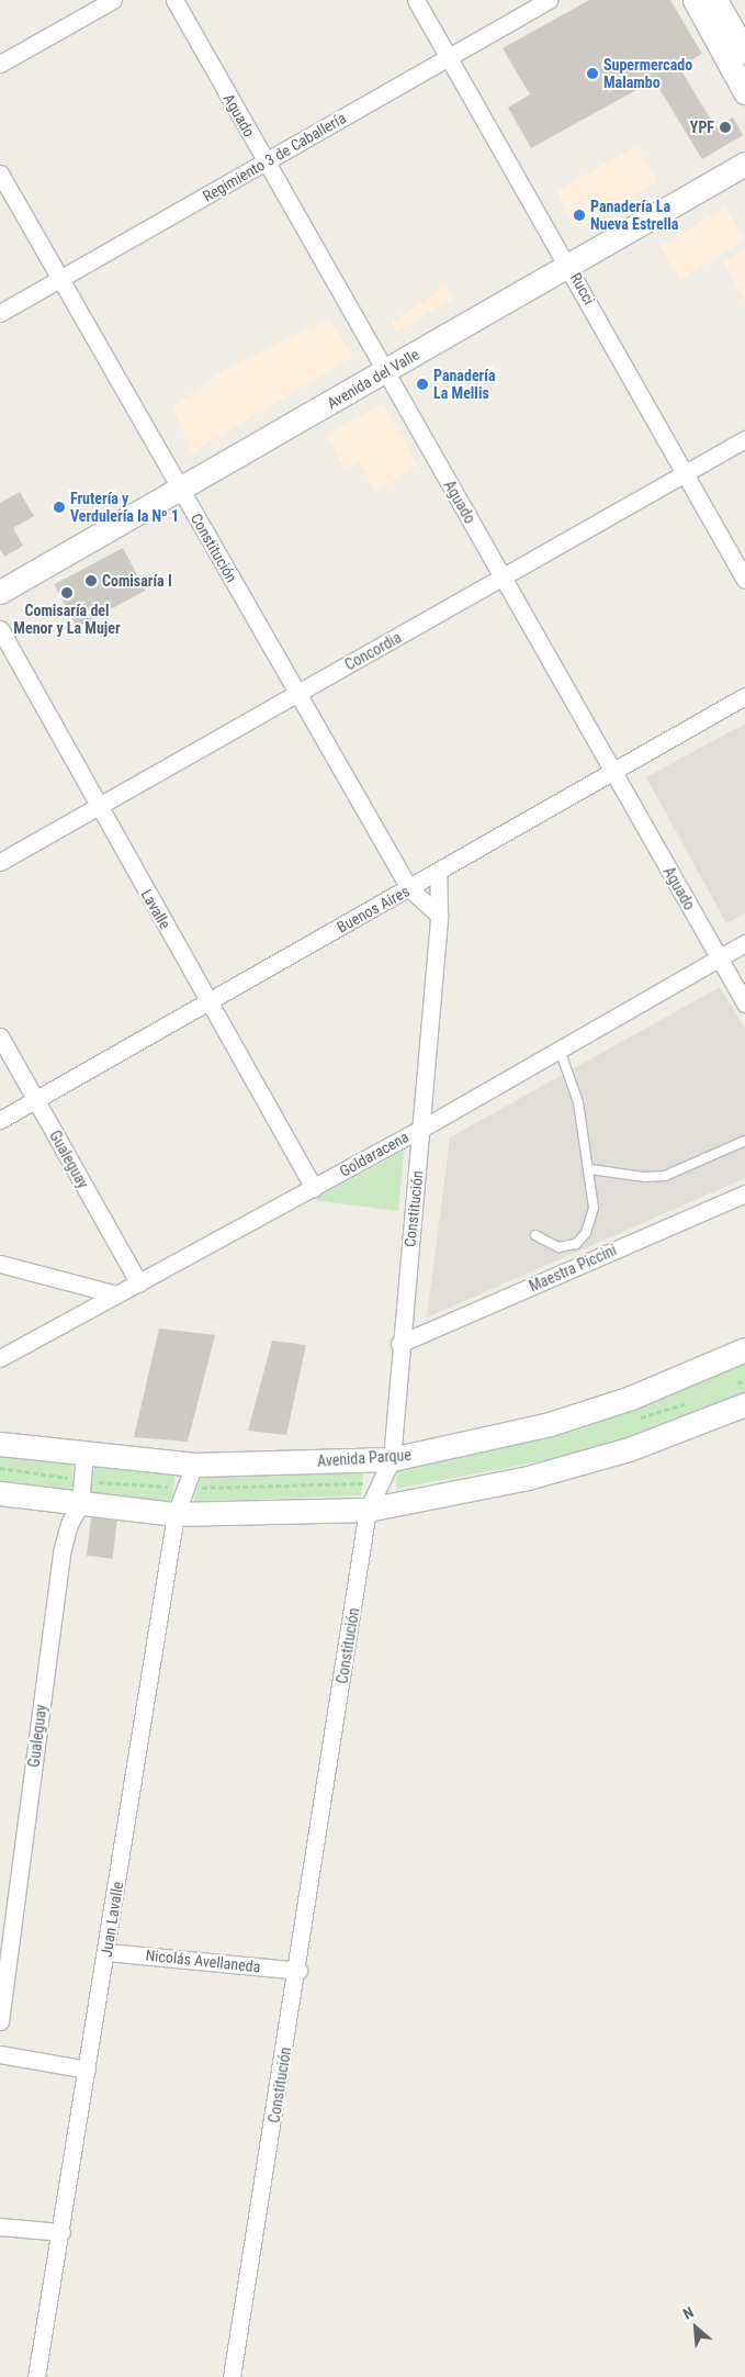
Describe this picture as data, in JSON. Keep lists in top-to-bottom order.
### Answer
{
  "streets": {
    "main road": ["Avenida del Valle", "Avenida Parque"],
    "street": [
      "Aguado",
      "Regimiento 3 de Caballería",
      "Rucci",
      "Constitución",
      "Concordia",
      "Lavalle",
      "Buenos Aires",
      "Goldaracena",
      "Gualeguay",
      "Maestra Piccini",
      "Juan Lavalle",
      "Nicolás Avellaneda"
    ]
  },
  "crossings": [
    ["Aguado", "Regimiento 3 de Caballería"],
    ["Aguado", "Avenida del Valle"],
    ["Aguado", "Concordia"],
    ["Aguado", "Buenos Aires"],
    ["Aguado", "Goldaracena"],
    ["Regimiento 3 de Caballería", "Rucci"],
    ["Regimiento 3 de Caballería", "Constitución"],
    ["Rucci", "Avenida del Valle"],
    ["Rucci", "Concordia"],
    ["Avenida del Valle", "Constitución"],
    ["Constitución", "Concordia"],
    ["Constitución", "Buenos Aires"],
    ["Constitución", "Goldaracena"],
    ["Constitución", "Maestra Piccini"],
    ["Constitución", "Avenida Parque"],
    ["Constitución", "Nicolás Avellaneda"],
    ["Concordia", "Lavalle"],
    ["Lavalle", "Buenos Aires"],
    ["Lavalle", "Goldaracena"],
    ["Buenos Aires", "Gualeguay"],
    ["Goldaracena", "Gualeguay"],
    ["Gualeguay", "Avenida Parque"],
    ["Avenida Parque", "Juan Lavalle"],
    ["Juan Lavalle", "Nicolás Avellaneda"]
  ],
  "places": [
    "Supermercado Malambo",
    "YPF",
    "Panadería La Nueva Estrella",
    "Panadería La Mellis",
    "Frutería y Verdulería la Nº 1",
    "Comisaría I",
    "Comisaría del Menor y La Mujer"
  ],
  "north": "top left"
}
